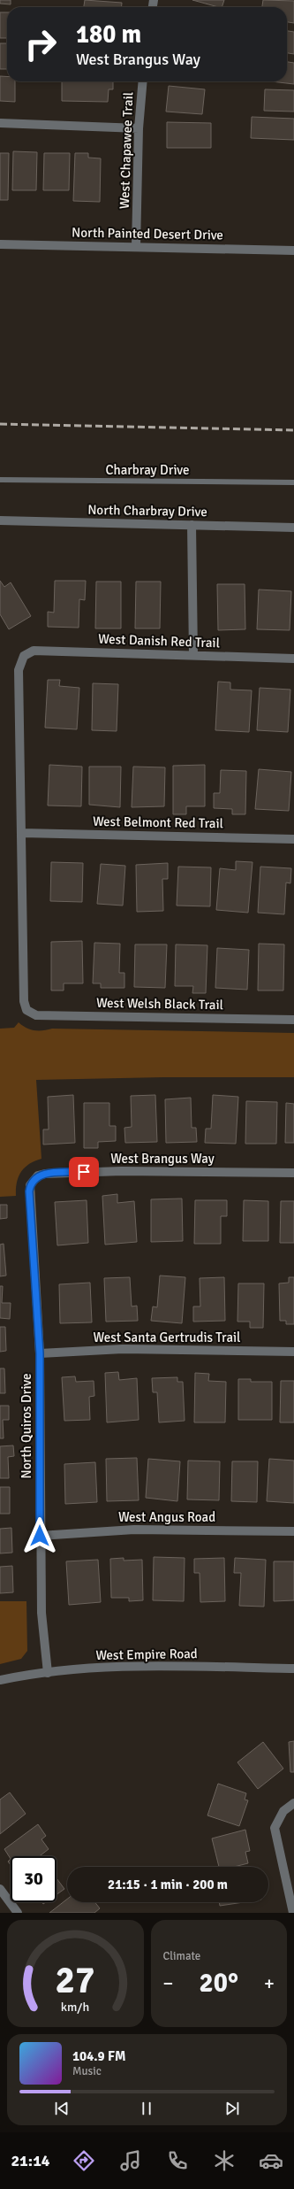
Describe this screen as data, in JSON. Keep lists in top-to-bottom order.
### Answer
{
  "streets": {
    "street": [
      "West Chapawee Trail",
      "North Painted Desert Drive",
      "North Charbray Drive",
      "West Danish Red Trail",
      "West Belmont Red Trail",
      "West Welsh Black Trail",
      "West Brangus Way",
      "West Santa Gertrudis Trail",
      "North Quiros Drive",
      "West Angus Road",
      "West Empire Road"
    ],
    "lane": ["Charbray Drive"]
  },
  "crossings": [
    ["West Chapawee Trail", "North Painted Desert Drive"],
    ["West Danish Red Trail", "West Belmont Red Trail"],
    ["West Danish Red Trail", "West Welsh Black Trail"],
    ["West Belmont Red Trail", "West Welsh Black Trail"],
    ["West Brangus Way", "North Quiros Drive"],
    ["West Santa Gertrudis Trail", "North Quiros Drive"],
    ["North Quiros Drive", "West Angus Road"],
    ["North Quiros Drive", "West Empire Road"]
  ],
  "page": {
    "turn": ["180 m", "West Brangus Way"],
    "limit": "30",
    "trip": "21:15 · 1 min · 200 m",
    "tile": "Climate",
    "heat": ["−", "20°", "+"],
    "song": ["104.9 FM", "Music"],
    "tabs": "21:14",
    "gauge": ["27", "km/h"]
  }
}
